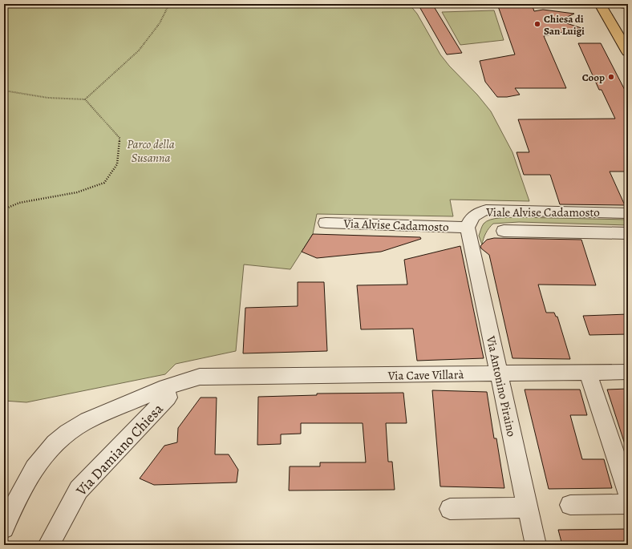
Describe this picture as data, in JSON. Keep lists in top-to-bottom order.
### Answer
{
  "streets": {
    "street": [
      "Viale Alvise Cadamosto",
      "Via Alvise Cadamosto",
      "Via Cave Villarà",
      "Via Antonino Piraino",
      "Via Damiano Chiesa"
    ]
  },
  "crossings": [
    ["Viale Alvise Cadamosto", "Via Alvise Cadamosto"],
    ["Viale Alvise Cadamosto", "Via Antonino Piraino"],
    ["Via Alvise Cadamosto", "Via Antonino Piraino"],
    ["Via Cave Villarà", "Via Antonino Piraino"],
    ["Via Cave Villarà", "Via Damiano Chiesa"]
  ],
  "parks": ["Parco della Susanna"],
  "places": ["Chiesa di San Luigi", "Coop"]
}
